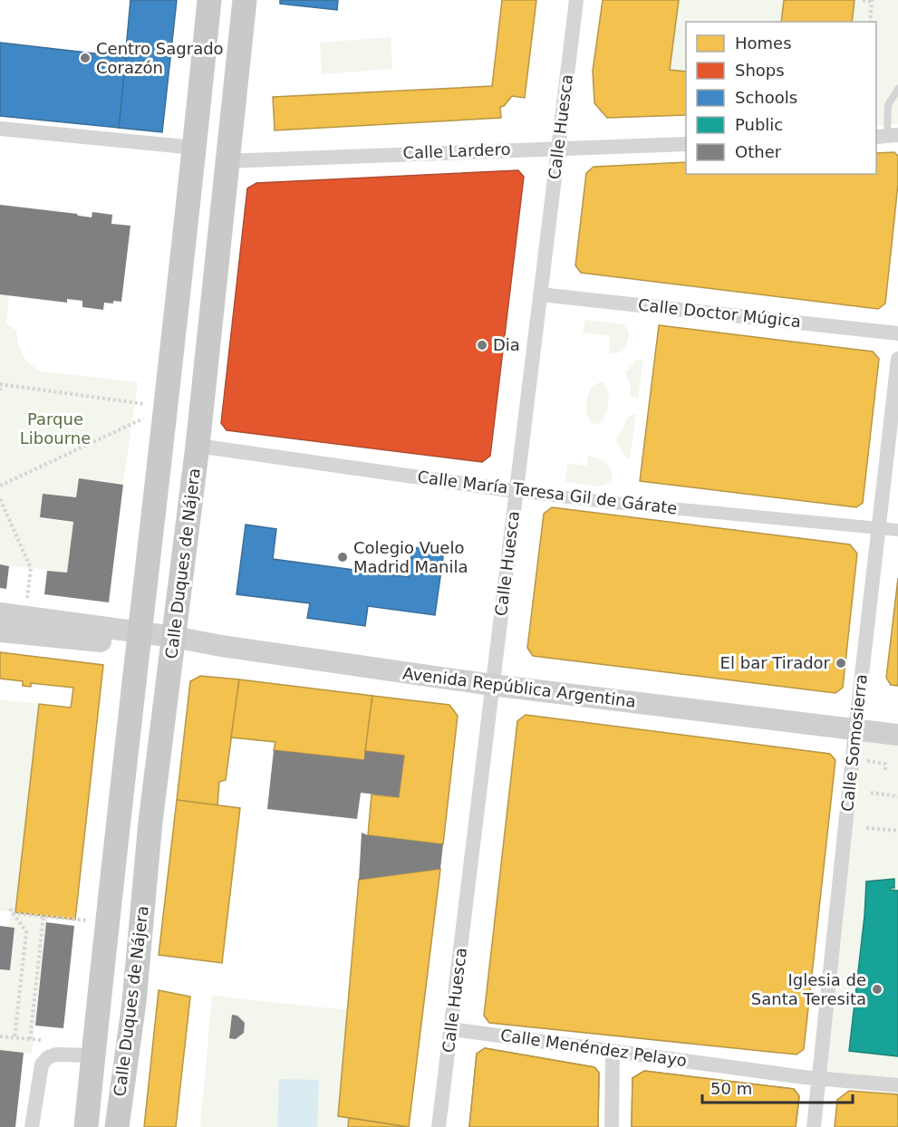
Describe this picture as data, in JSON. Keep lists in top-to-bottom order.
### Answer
{
  "streets": {
    "main road": ["Calle Duques de Nájera", "Avenida República Argentina"],
    "street": [
      "Calle Huesca",
      "Calle Lardero",
      "Calle Doctor Múgica",
      "Calle María Teresa Gil de Gárate",
      "Calle Somosierra",
      "Calle Menéndez Pelayo"
    ]
  },
  "crossings": [
    ["Calle Huesca", "Calle Lardero"],
    ["Calle Huesca", "Calle Doctor Múgica"],
    ["Calle Huesca", "Calle María Teresa Gil de Gárate"],
    ["Calle Huesca", "Avenida República Argentina"],
    ["Calle Huesca", "Calle Menéndez Pelayo"],
    ["Calle Lardero", "Calle Duques de Nájera"],
    ["Calle María Teresa Gil de Gárate", "Calle Duques de Nájera"],
    ["Calle María Teresa Gil de Gárate", "Calle Somosierra"],
    ["Calle Duques de Nájera", "Avenida República Argentina"],
    ["Avenida República Argentina", "Calle Somosierra"],
    ["Calle Somosierra", "Calle Menéndez Pelayo"]
  ],
  "parks": ["Parque Libourne"],
  "places": [
    "Centro Sagrado Corazón",
    "Dia",
    "Colegio Vuelo Madrid Manila",
    "El bar Tirador",
    "Iglesia de Santa Teresita"
  ],
  "legend": [
    "Homes",
    "Shops",
    "Schools",
    "Public",
    "Other"
  ],
  "scale_bar": "50 m"
}
